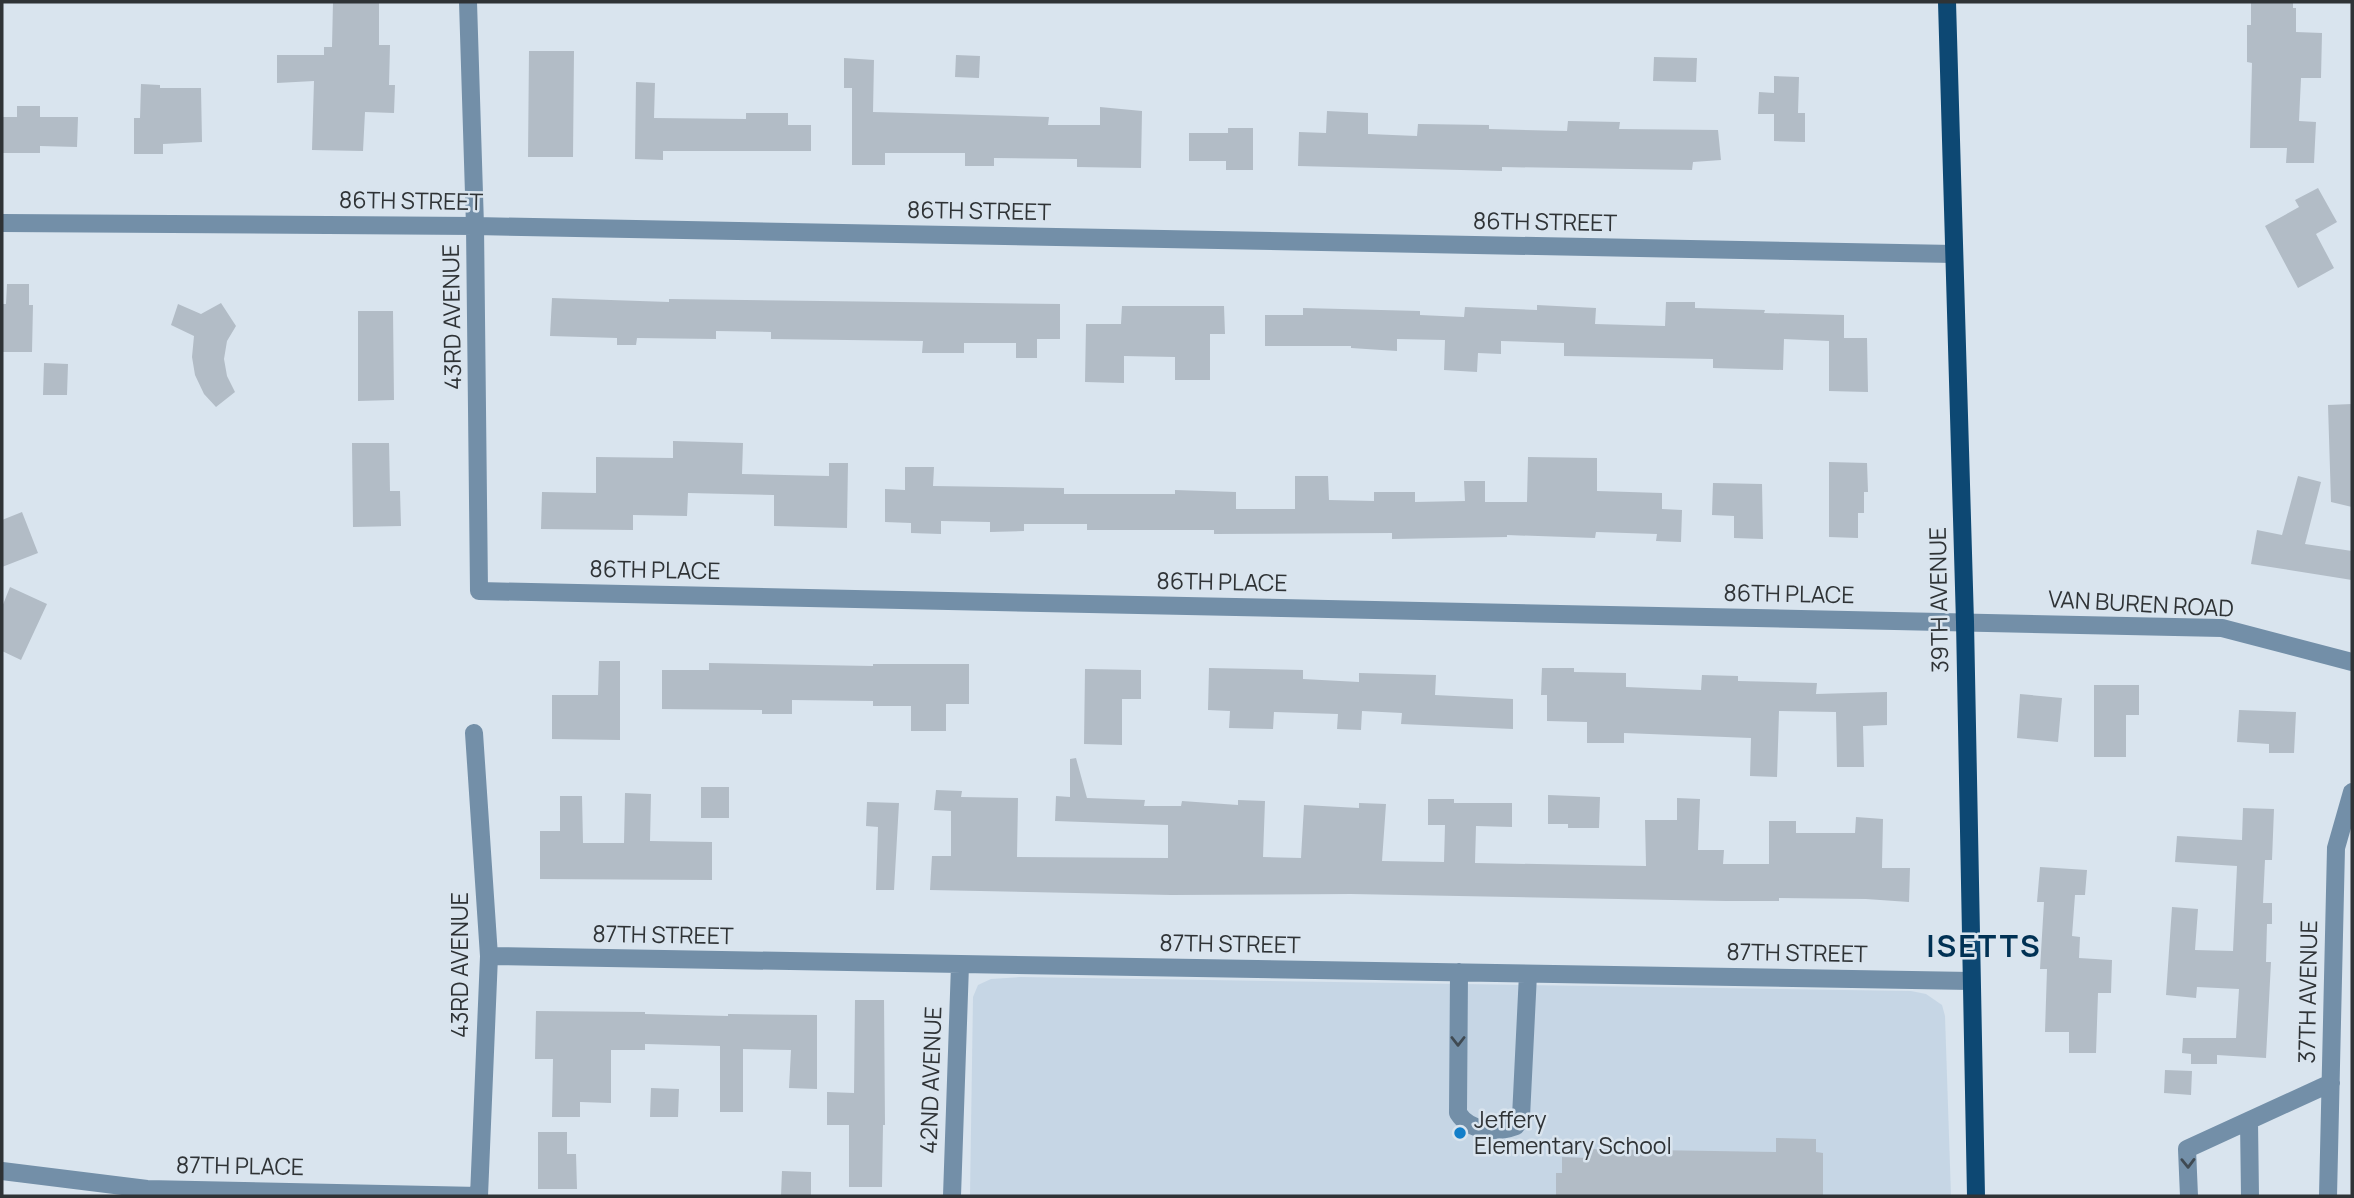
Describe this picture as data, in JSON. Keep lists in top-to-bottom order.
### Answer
{
  "streets": {
    "main road": ["39TH AVENUE"],
    "street": [
      "86TH STREET",
      "43RD AVENUE",
      "86TH PLACE",
      "VAN BUREN ROAD",
      "87TH STREET",
      "37TH AVENUE",
      "42ND AVENUE",
      "87TH PLACE"
    ]
  },
  "crossings": [
    ["86TH STREET", "43RD AVENUE"],
    ["86TH STREET", "39TH AVENUE"],
    ["43RD AVENUE", "86TH PLACE"],
    ["43RD AVENUE", "87TH STREET"],
    ["43RD AVENUE", "87TH PLACE"],
    ["86TH PLACE", "39TH AVENUE"],
    ["86TH PLACE", "VAN BUREN ROAD"],
    ["39TH AVENUE", "VAN BUREN ROAD"],
    ["39TH AVENUE", "87TH STREET"],
    ["87TH STREET", "42ND AVENUE"]
  ],
  "districts": ["ISETTS"],
  "places": ["Jeffery Elementary School"]
}
